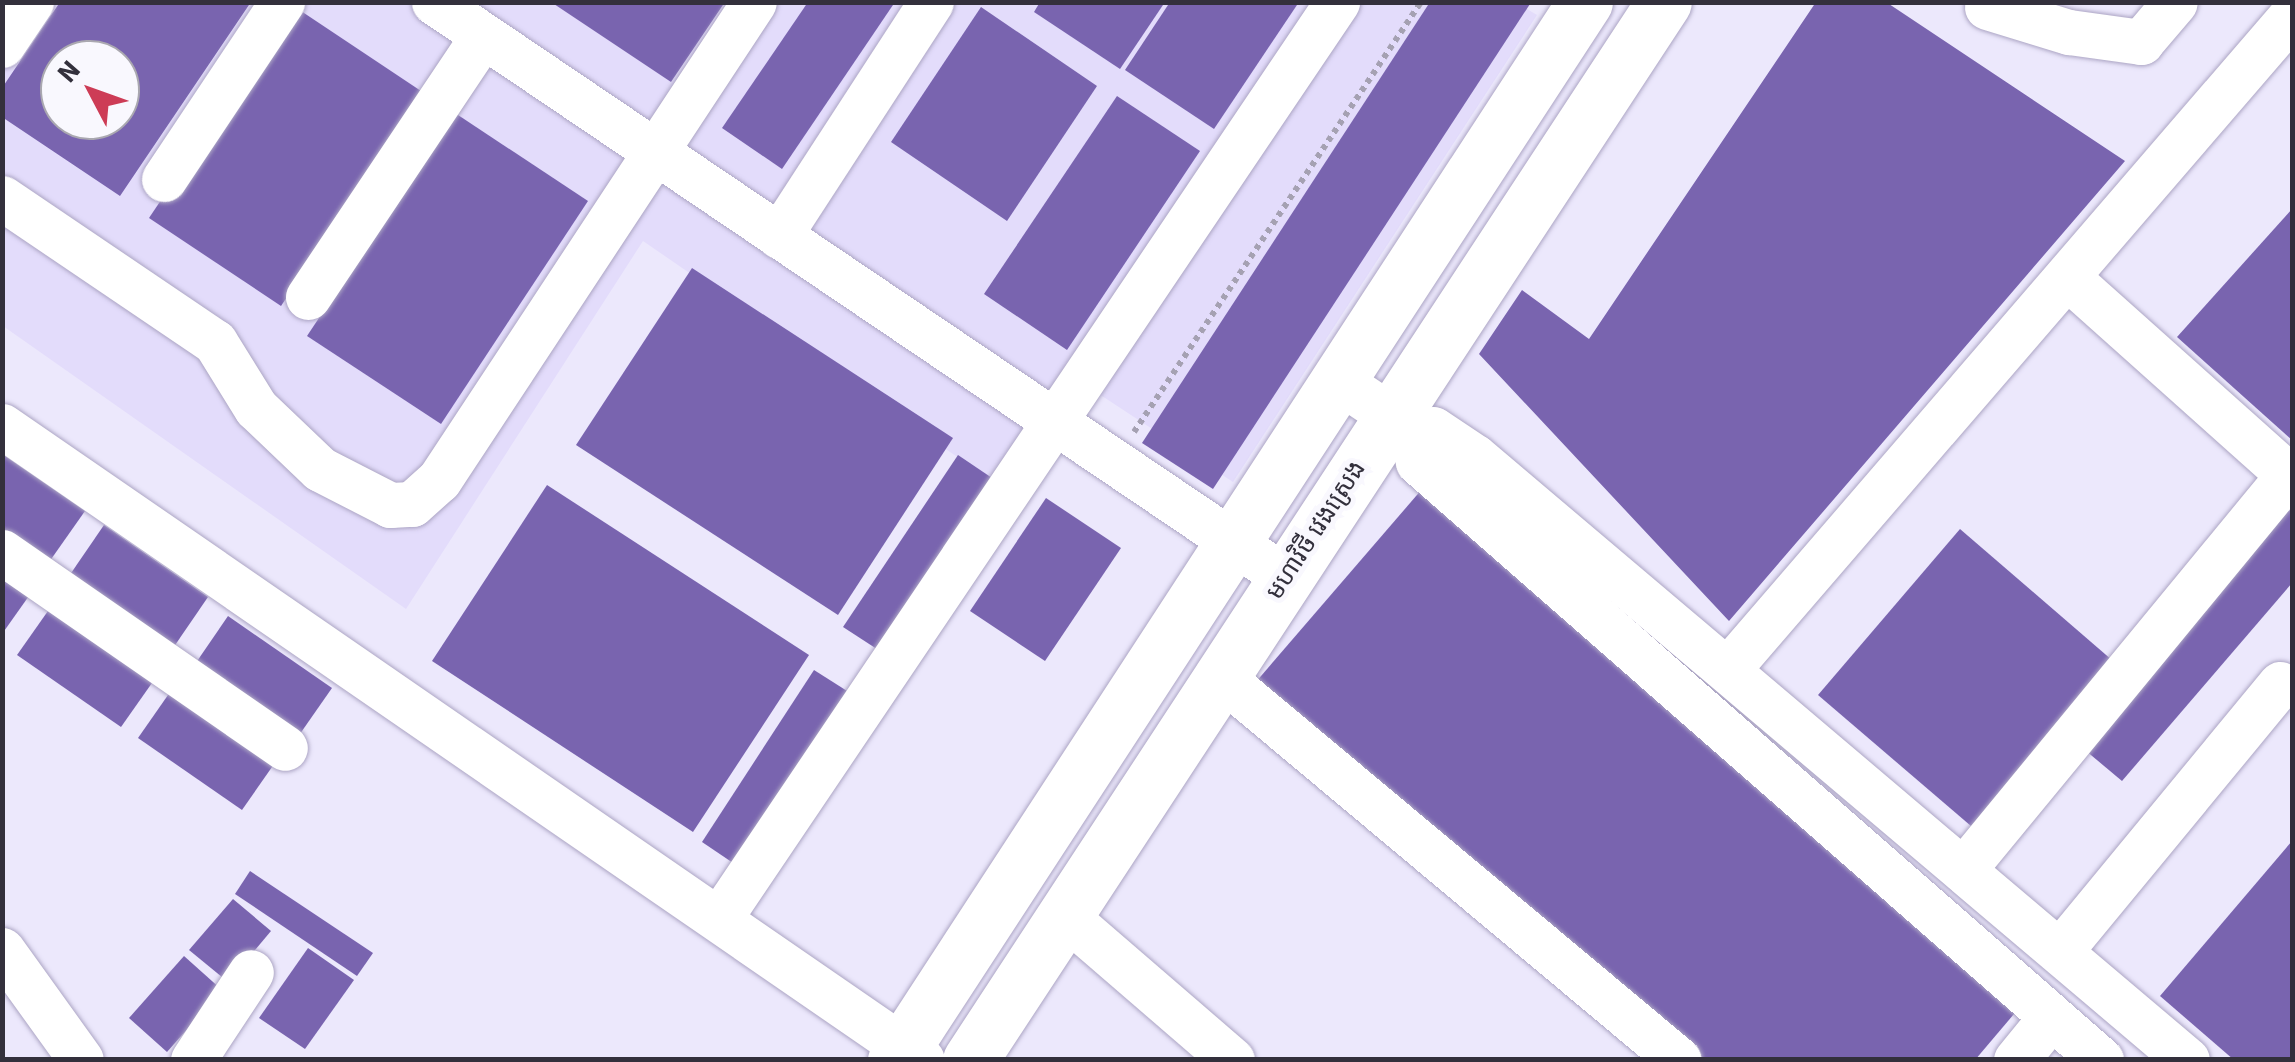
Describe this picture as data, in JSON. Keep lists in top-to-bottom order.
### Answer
{
  "streets": {
    "main road": ["មហាវិថី វេងស្រេង"]
  },
  "north": "top left"
}
